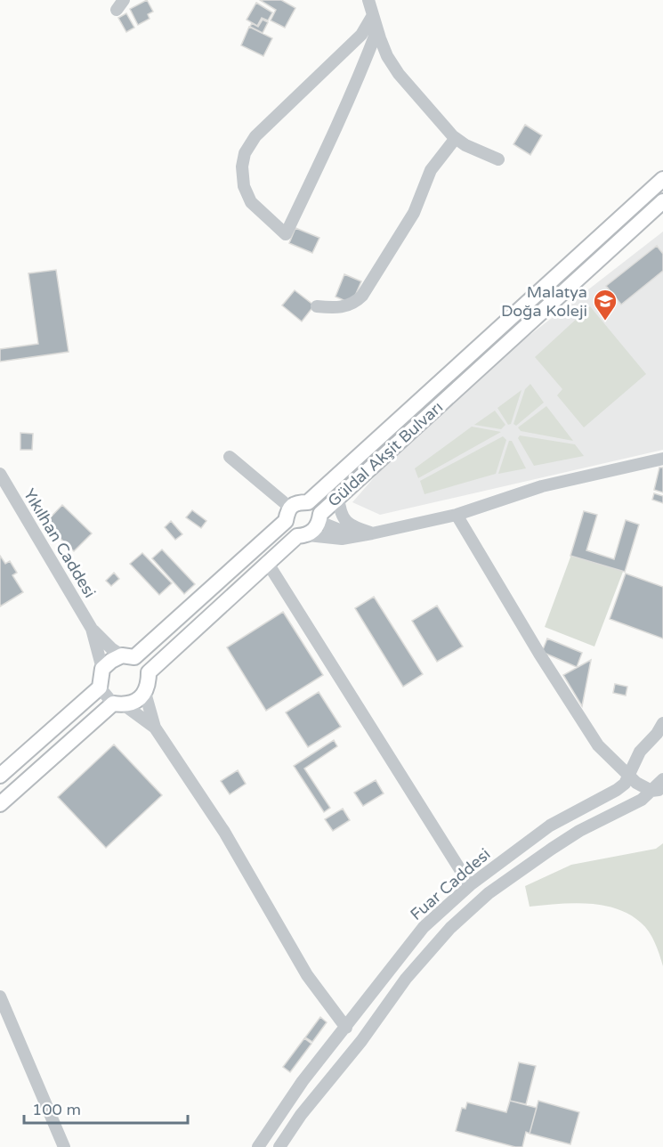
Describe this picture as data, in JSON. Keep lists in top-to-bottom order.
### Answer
{
  "streets": {
    "main road": ["Güldal Akşit Bulvarı"],
    "street": ["Yıkılhan Caddesi", "Fuar Caddesi"]
  },
  "crossings": [
    ["Güldal Akşit Bulvarı", "Yıkılhan Caddesi"]
  ],
  "places": {
    "school or university": ["Malatya Doğa Koleji"]
  },
  "scale_bar": "100 m"
}
